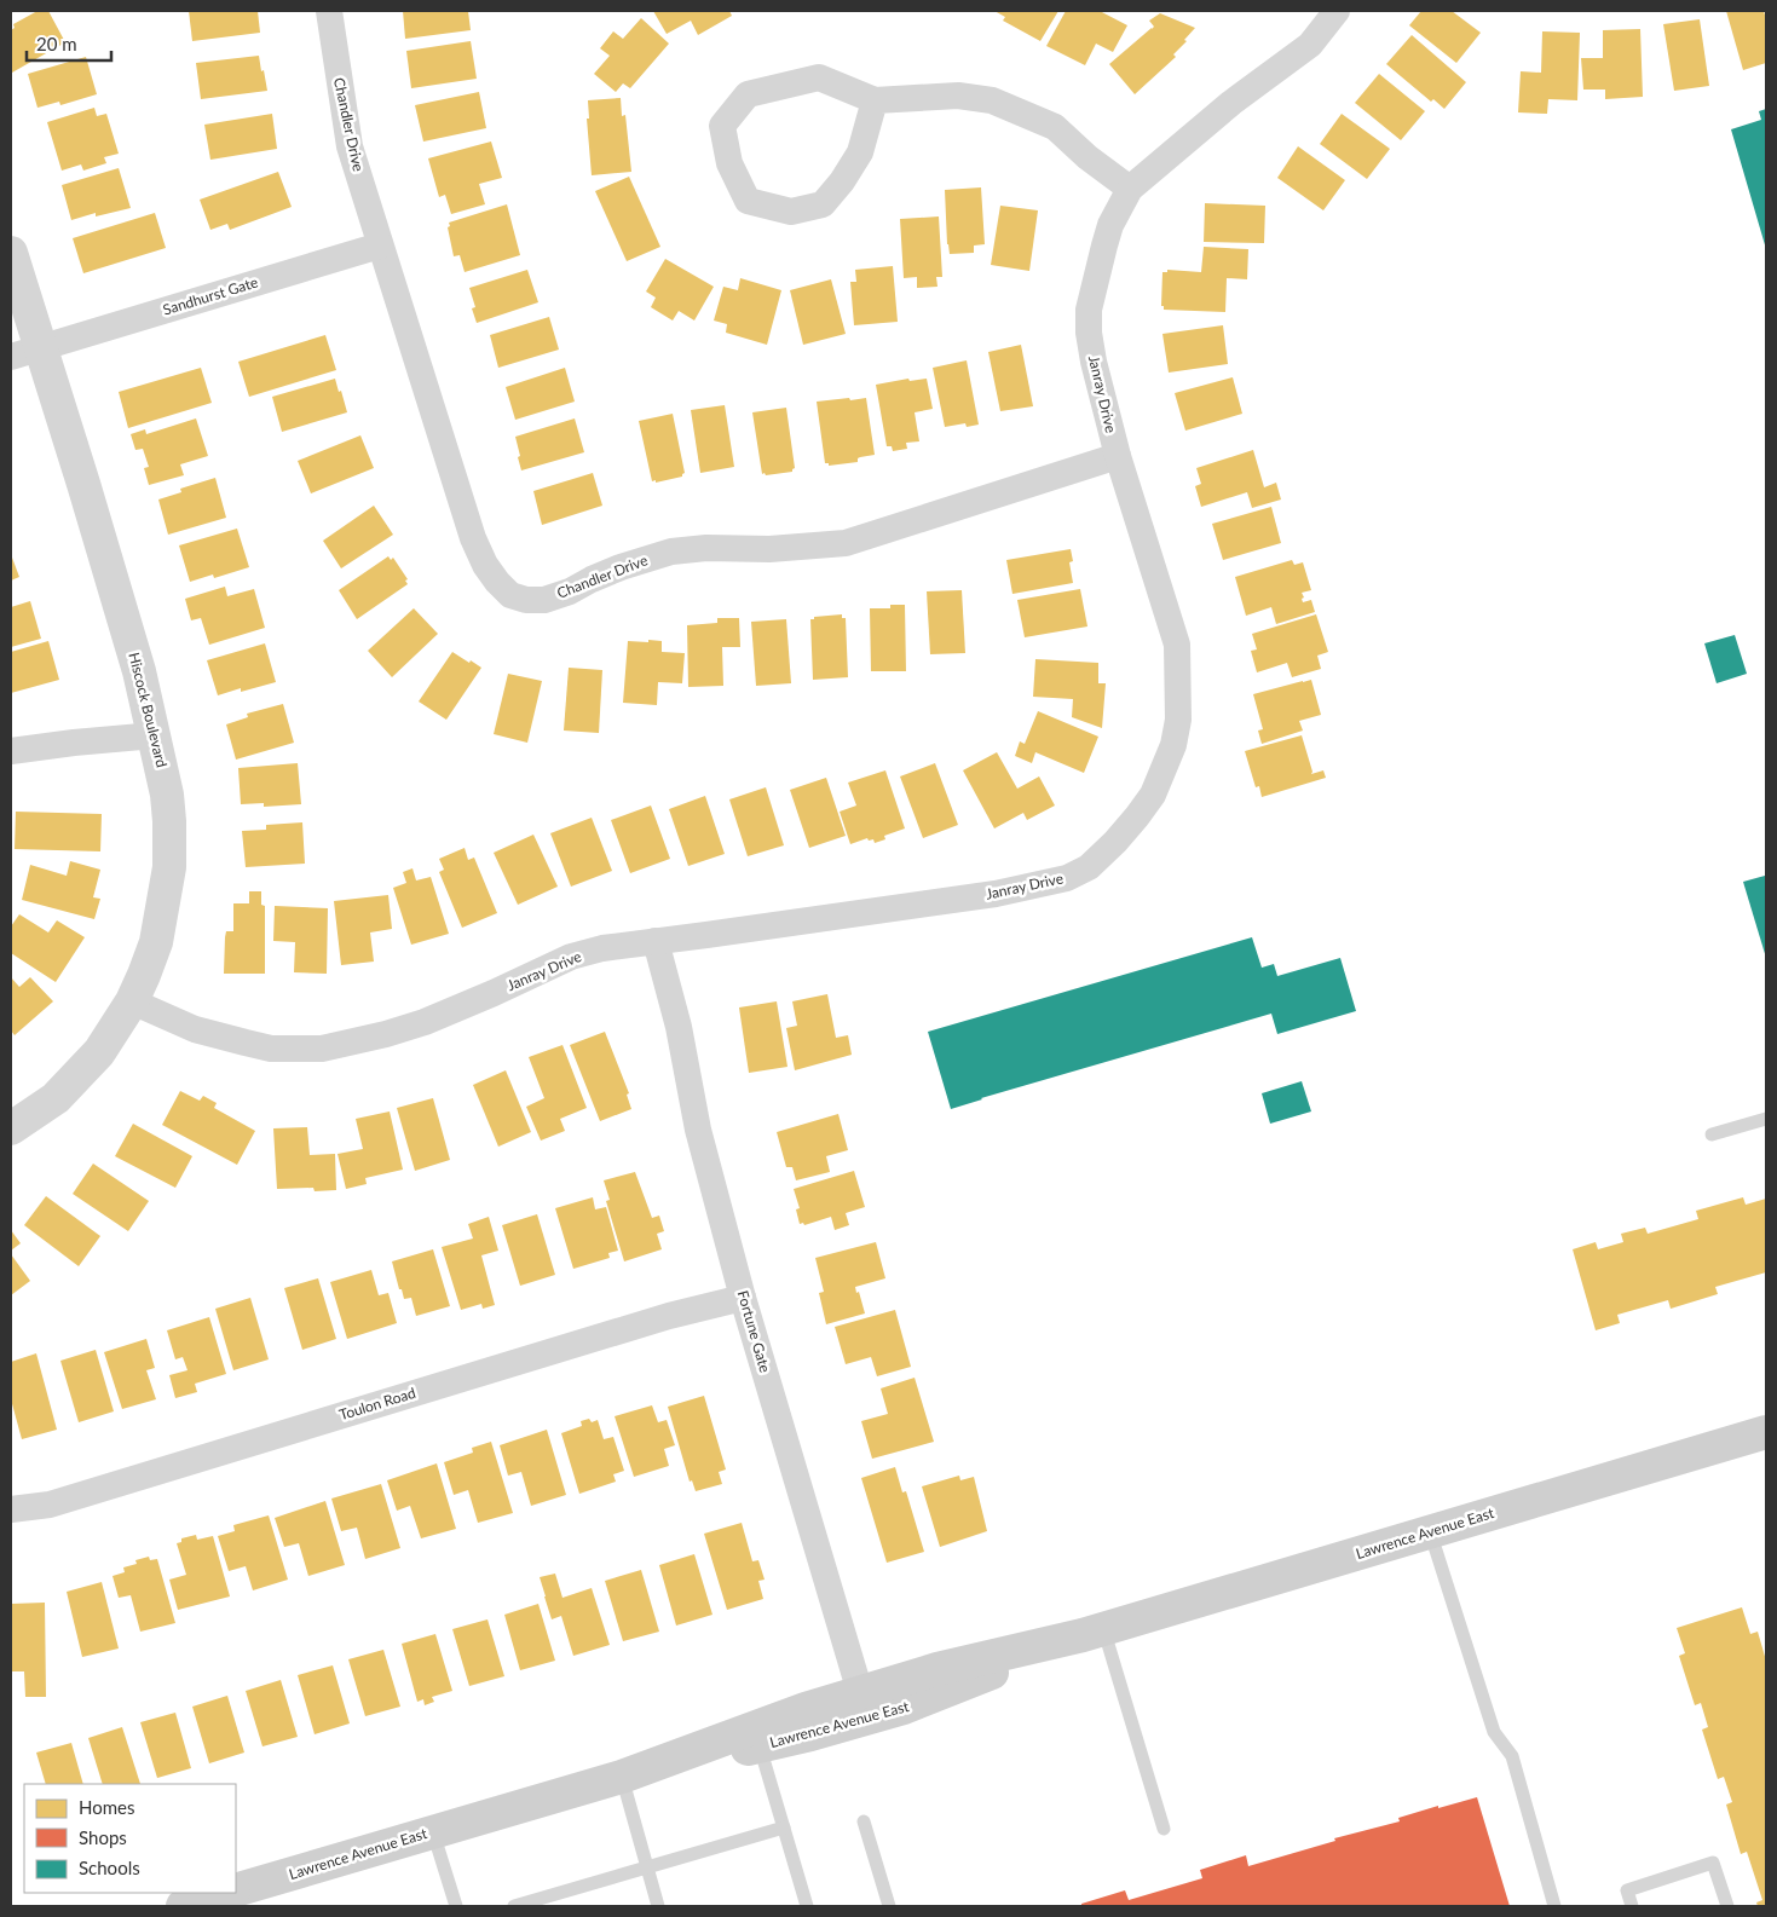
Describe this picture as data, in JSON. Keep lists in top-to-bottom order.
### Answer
{
  "streets": {
    "main road": ["Lawrence Avenue East"],
    "street": [
      "Chandler Drive",
      "Sandhurst Gate",
      "Janray Drive",
      "Hiscock Boulevard",
      "Fortune Gate",
      "Toulon Road"
    ]
  },
  "crossings": [
    ["Chandler Drive", "Sandhurst Gate"],
    ["Chandler Drive", "Janray Drive"],
    ["Sandhurst Gate", "Hiscock Boulevard"],
    ["Janray Drive", "Hiscock Boulevard"],
    ["Janray Drive", "Fortune Gate"],
    ["Fortune Gate", "Toulon Road"],
    ["Fortune Gate", "Lawrence Avenue East"]
  ],
  "legend": ["Homes", "Shops", "Schools"],
  "scale_bar": "20 m"
}
